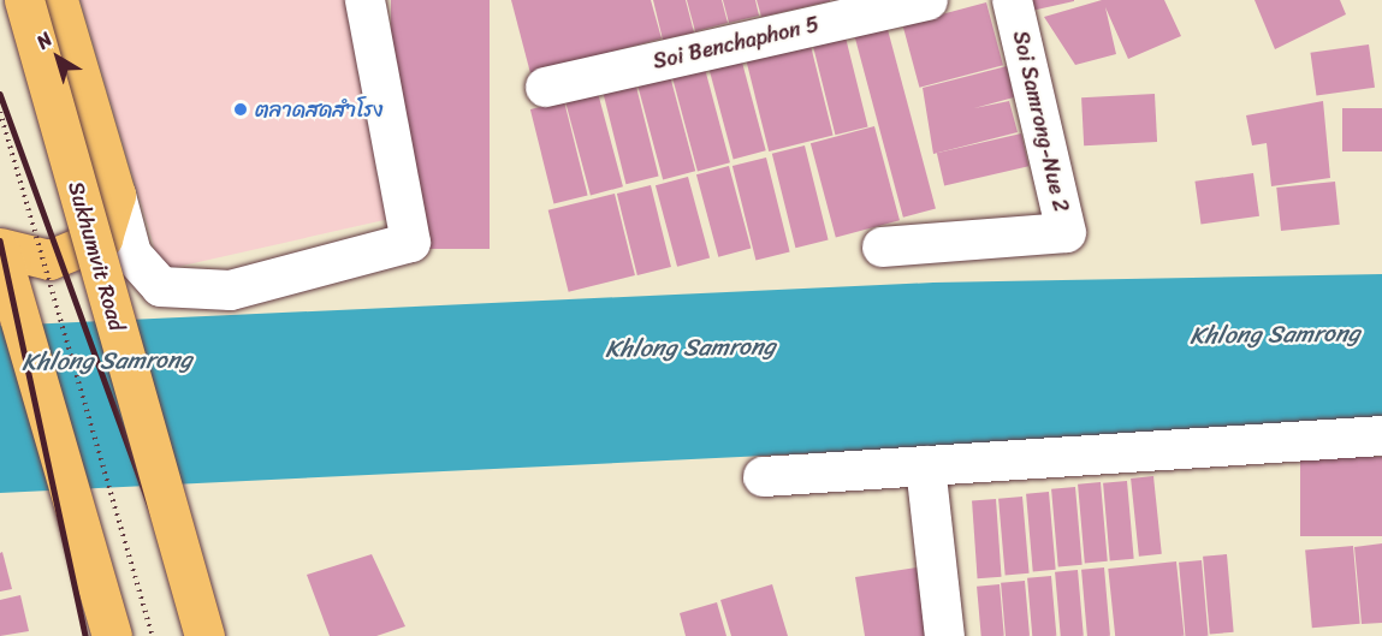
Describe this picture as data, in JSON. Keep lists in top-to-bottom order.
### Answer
{
  "streets": {
    "highway": ["Sukhumvit Road"],
    "street": ["Soi Benchaphon 5", "Soi Samrong-Nue 2"]
  },
  "water": ["Khlong Samrong"],
  "places": ["ตลาดสดสำโรง"],
  "north": "top left"
}
